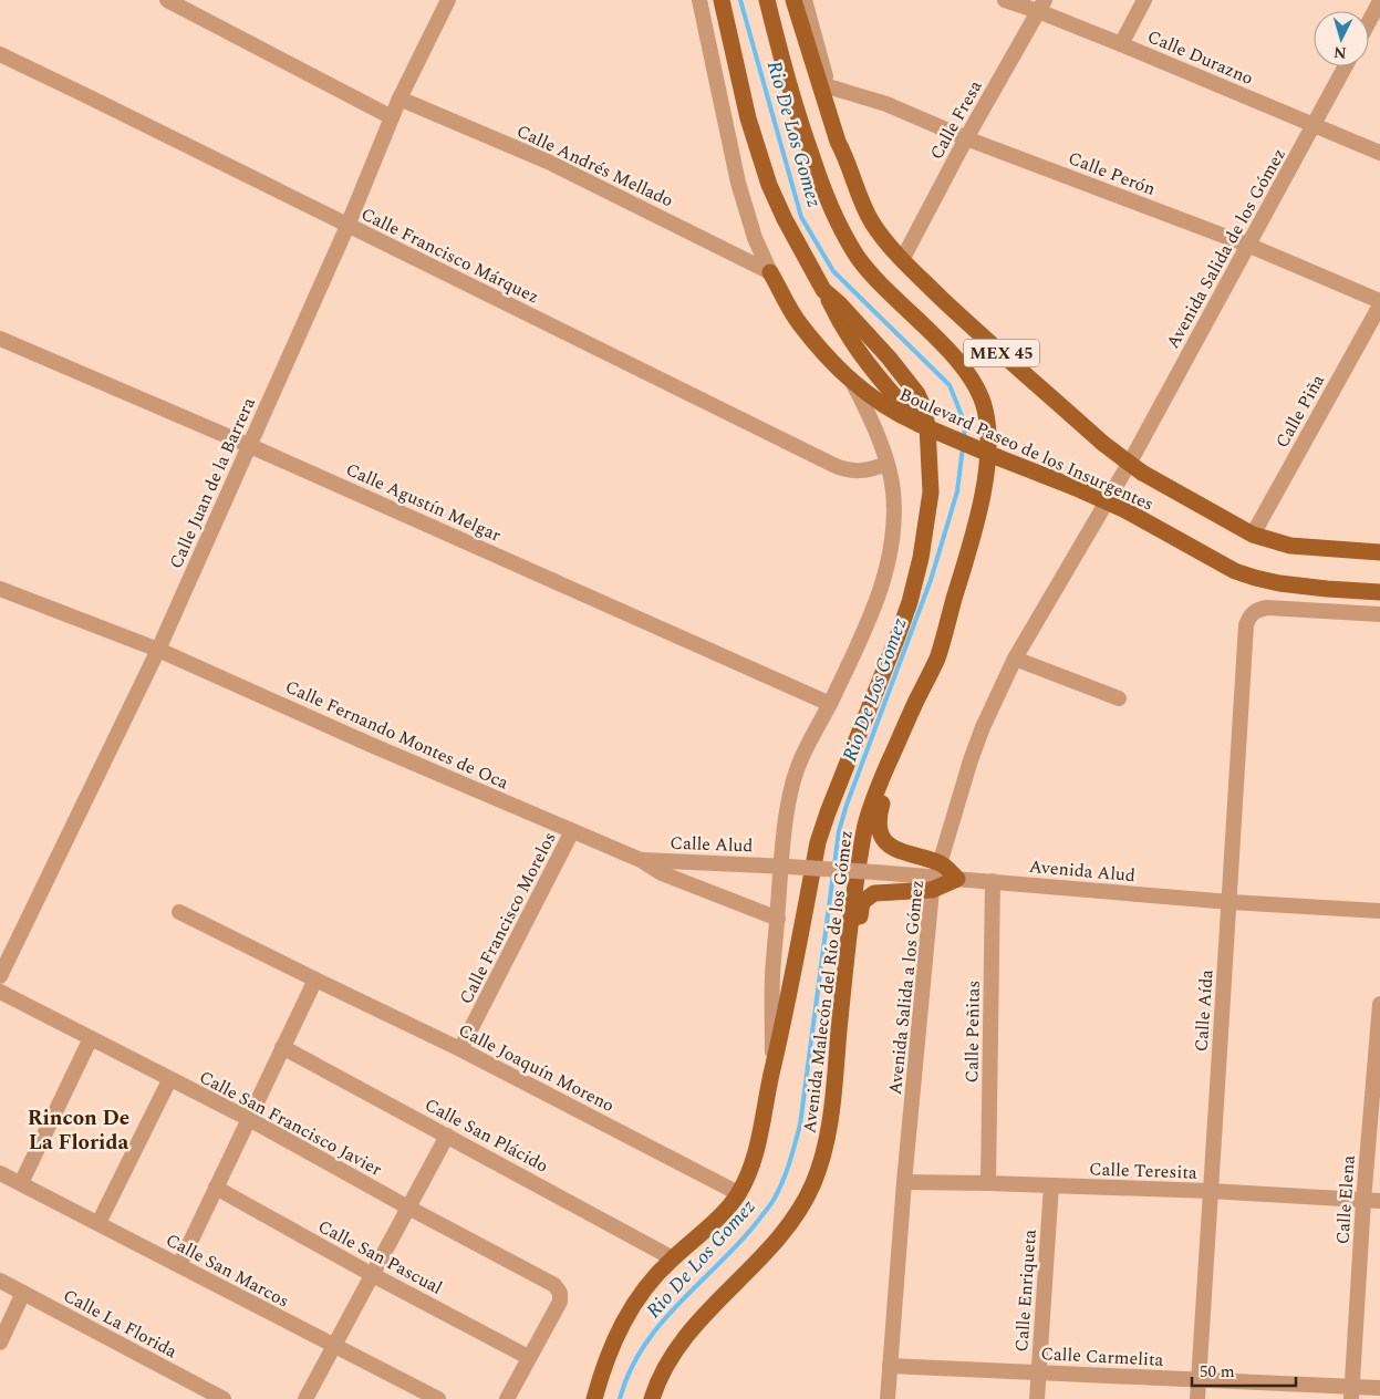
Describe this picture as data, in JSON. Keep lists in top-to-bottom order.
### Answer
{
  "streets": {
    "main road": ["MEX 45", "Boulevard Paseo de los Insurgentes", "Avenida Malecón del Río de los Gómez"],
    "street": [
      "Calle Durazno",
      "Calle Fresa",
      "Calle Andrés Mellado",
      "Calle Perón",
      "Avenida Salida de los Gómez",
      "Calle Francisco Márquez",
      "Calle Piña",
      "Calle Juan de la Barrera",
      "Calle Agustín Melgar",
      "Calle Fernando Montes de Oca",
      "Calle Alud",
      "Avenida Alud",
      "Calle Francisco Morelos",
      "Avenida Salida a los Gómez",
      "Calle Aída",
      "Calle Peñitas",
      "Calle Joaquín Moreno",
      "Calle San Francisco Javier",
      "Calle San Plácido",
      "Calle Teresita",
      "Calle Elena",
      "Calle San Pascual",
      "Calle San Marcos",
      "Calle Enriqueta",
      "Calle La Florida",
      "Calle Carmelita"
    ]
  },
  "crossings": [
    ["Calle Durazno", "Calle Fresa"],
    ["Calle Durazno", "Avenida Salida de los Gómez"],
    ["Calle Fresa", "Calle Perón"],
    ["Calle Fresa", "MEX 45"],
    ["Calle Fresa", "Boulevard Paseo de los Insurgentes"],
    ["Calle Andrés Mellado", "Calle Juan de la Barrera"],
    ["Calle Andrés Mellado", "Avenida Malecón del Río de los Gómez"],
    ["Calle Perón", "Avenida Salida de los Gómez"],
    ["Calle Perón", "MEX 45"],
    ["Calle Perón", "Calle Piña"],
    ["Avenida Salida de los Gómez", "Avenida Salida a los Gómez"],
    ["Calle Francisco Márquez", "Calle Juan de la Barrera"],
    ["Calle Francisco Márquez", "Avenida Malecón del Río de los Gómez"],
    ["MEX 45", "Boulevard Paseo de los Insurgentes"],
    ["Calle Piña", "Boulevard Paseo de los Insurgentes"],
    ["Boulevard Paseo de los Insurgentes", "Avenida Malecón del Río de los Gómez"],
    ["Calle Juan de la Barrera", "Calle Agustín Melgar"],
    ["Calle Juan de la Barrera", "Calle Fernando Montes de Oca"],
    ["Calle Agustín Melgar", "Avenida Malecón del Río de los Gómez"],
    ["Calle Fernando Montes de Oca", "Calle Alud"],
    ["Calle Fernando Montes de Oca", "Calle Francisco Morelos"],
    ["Calle Fernando Montes de Oca", "Avenida Malecón del Río de los Gómez"],
    ["Calle Alud", "Avenida Malecón del Río de los Gómez"],
    ["Avenida Alud", "Calle Aída"],
    ["Avenida Alud", "Calle Peñitas"],
    ["Calle Francisco Morelos", "Calle Joaquín Moreno"],
    ["Avenida Malecón del Río de los Gómez", "Calle Joaquín Moreno"],
    ["Avenida Malecón del Río de los Gómez", "Calle San Plácido"],
    ["Avenida Salida a los Gómez", "Calle Teresita"],
    ["Avenida Salida a los Gómez", "Calle Carmelita"],
    ["Calle Aída", "Calle Teresita"],
    ["Calle Aída", "Calle Carmelita"],
    ["Calle Peñitas", "Calle Teresita"],
    ["Calle San Francisco Javier", "Calle San Pascual"],
    ["Calle Teresita", "Calle Elena"],
    ["Calle Teresita", "Calle Enriqueta"],
    ["Calle Elena", "Calle Carmelita"],
    ["Calle Enriqueta", "Calle Carmelita"]
  ],
  "districts": ["Rincon De La Florida"],
  "water": ["Rio De Los Gomez"],
  "scale_bar": "50 m",
  "north": "bottom"
}
